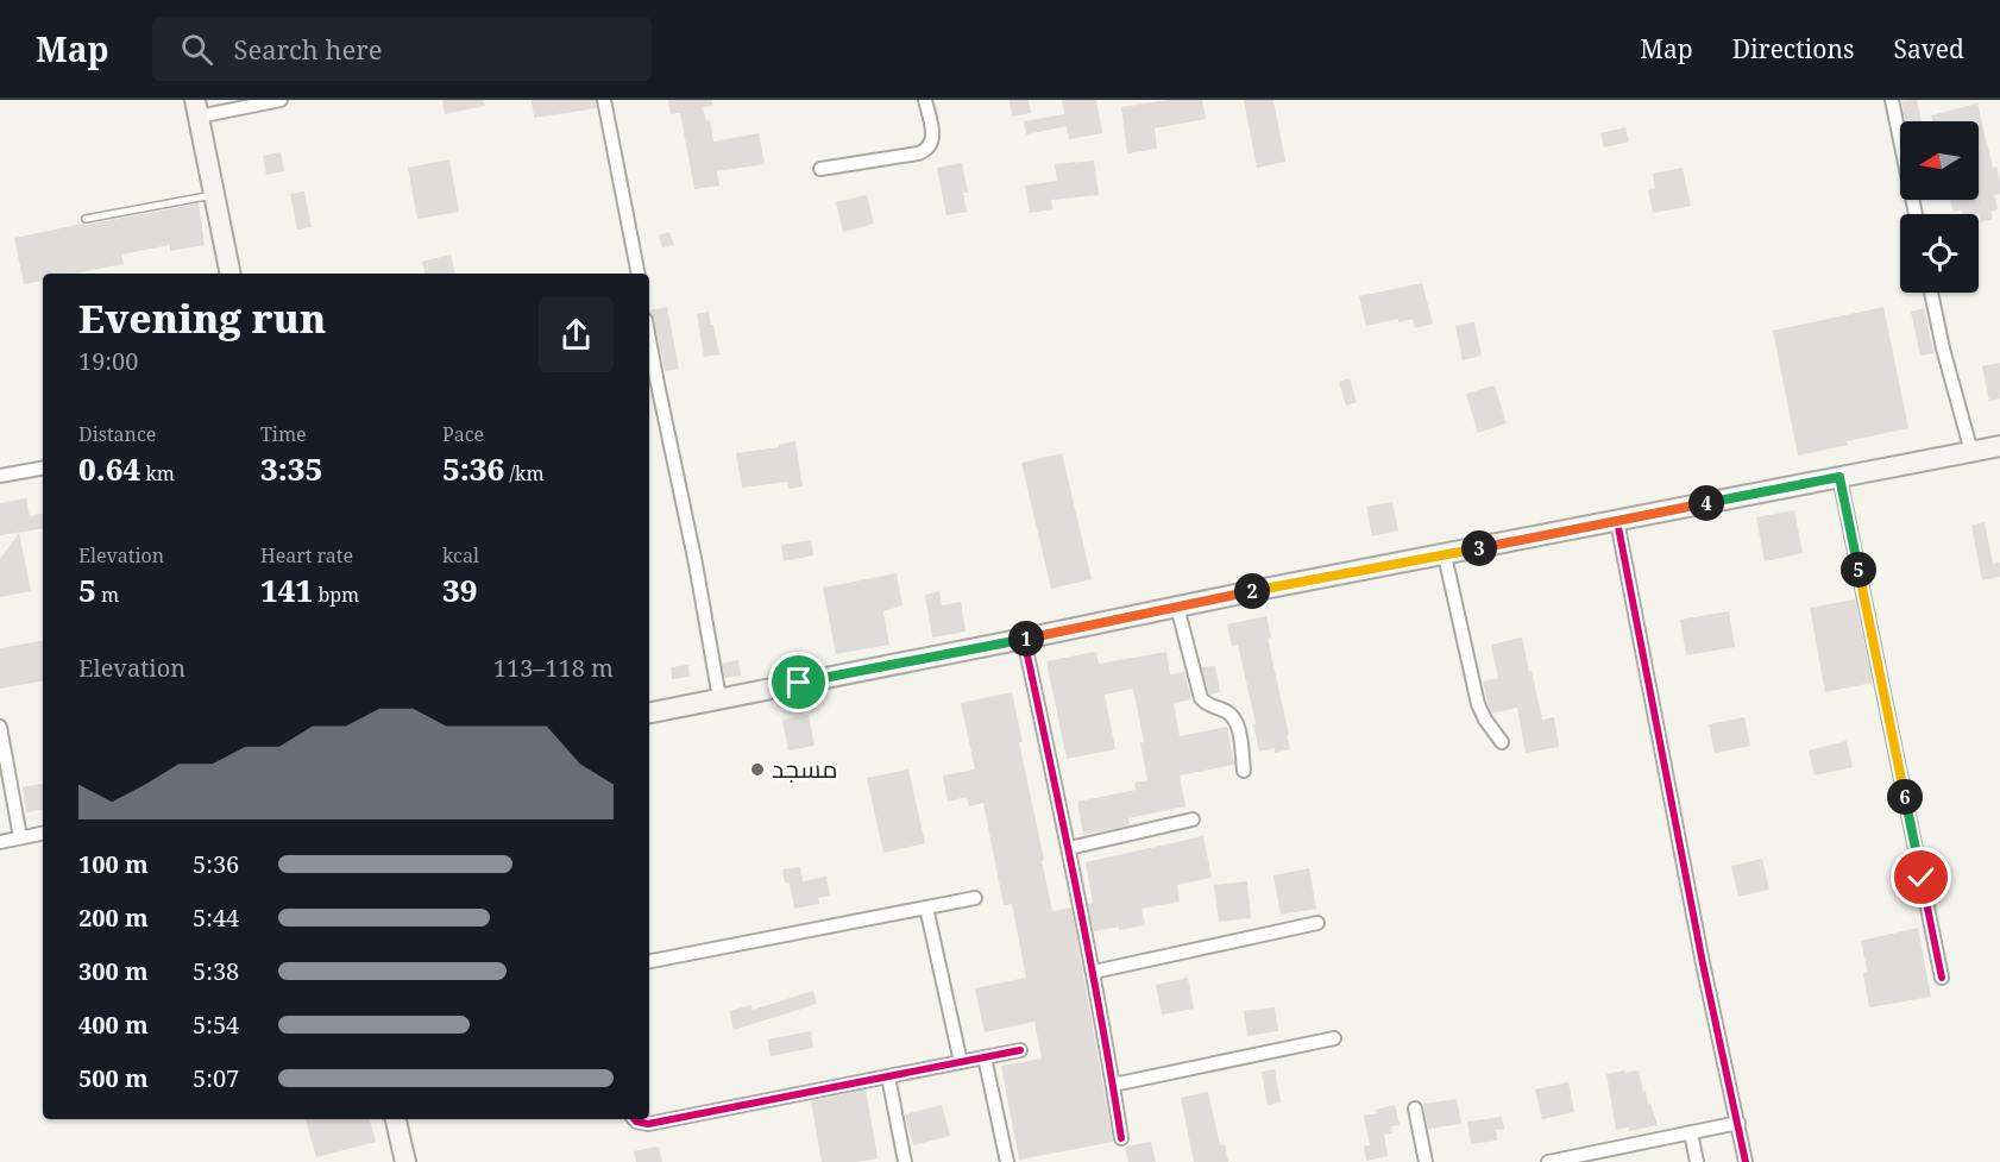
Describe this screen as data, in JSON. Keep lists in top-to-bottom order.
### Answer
{
  "places": ["مسجد"],
  "north": "left",
  "page": {
    "header": "Map",
    "search": "Search here",
    "nav": ["Map", "Directions", "Saved"],
    "heading": ["Evening run", "19:00"],
    "stats": [
      ["Distance", "0.64 km"],
      ["Time", "3:35"],
      ["Pace", "5:36 /km"],
      ["Elevation", "5 m"],
      ["Heart rate", "141 bpm"],
      ["kcal", "39"]
    ],
    "pins": [
      "4",
      "3",
      "5",
      "2",
      "1",
      "6"
    ],
    "chart": ["Elevation", "113–118 m"],
    "list": [
      {
        "name": "100 m",
        "note": "5:36"
      },
      {
        "name": "200 m",
        "note": "5:44"
      },
      {
        "name": "300 m",
        "note": "5:38"
      },
      {
        "name": "400 m",
        "note": "5:54"
      },
      {
        "name": "500 m",
        "note": "5:07"
      }
    ]
  }
}
